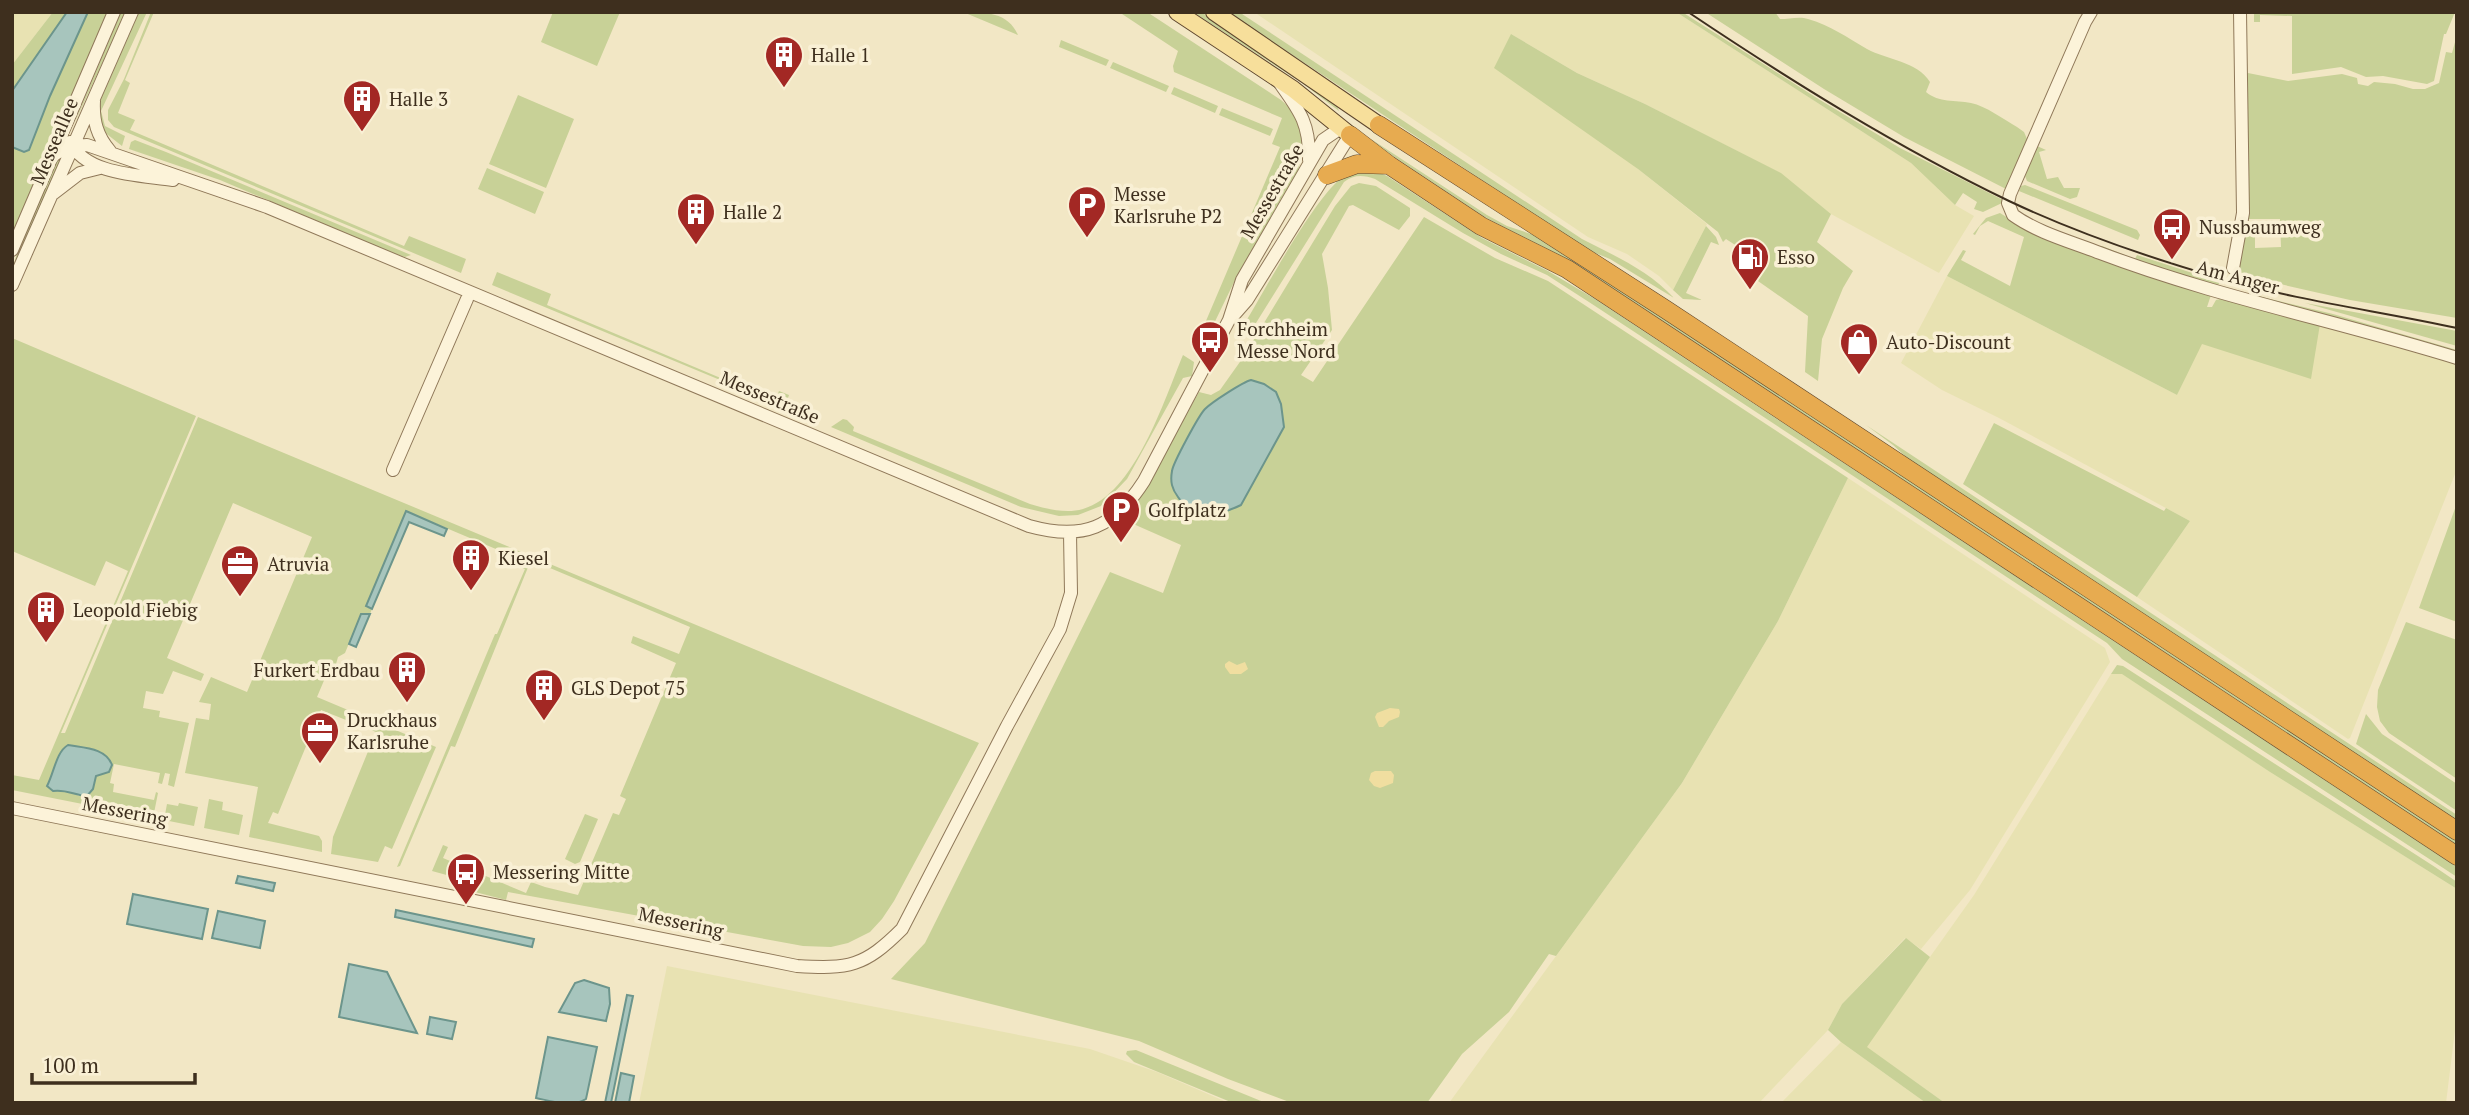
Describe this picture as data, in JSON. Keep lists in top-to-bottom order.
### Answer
{
  "streets": {
    "street": [
      "Messeallee",
      "Messestraße",
      "Am Anger",
      "Messering"
    ]
  },
  "crossings": [
    ["Messeallee", "Messestraße"],
    ["Messestraße", "Messering"]
  ],
  "places": {
    "building": [
      "Halle 1",
      "Halle 3",
      "Halle 2",
      "Kiesel",
      "Leopold Fiebig",
      "Furkert Erdbau",
      "GLS Depot 75"
    ],
    "parking": ["Messe Karlsruhe P2", "Golfplatz"],
    "bus stop": ["Nussbaumweg", "Forchheim Messe Nord", "Messering Mitte"],
    "fuel station": ["Esso"],
    "shop": ["Auto-Discount"],
    "office": ["Atruvia", "Druckhaus Karlsruhe"]
  },
  "scale_bar": "100 m"
}
